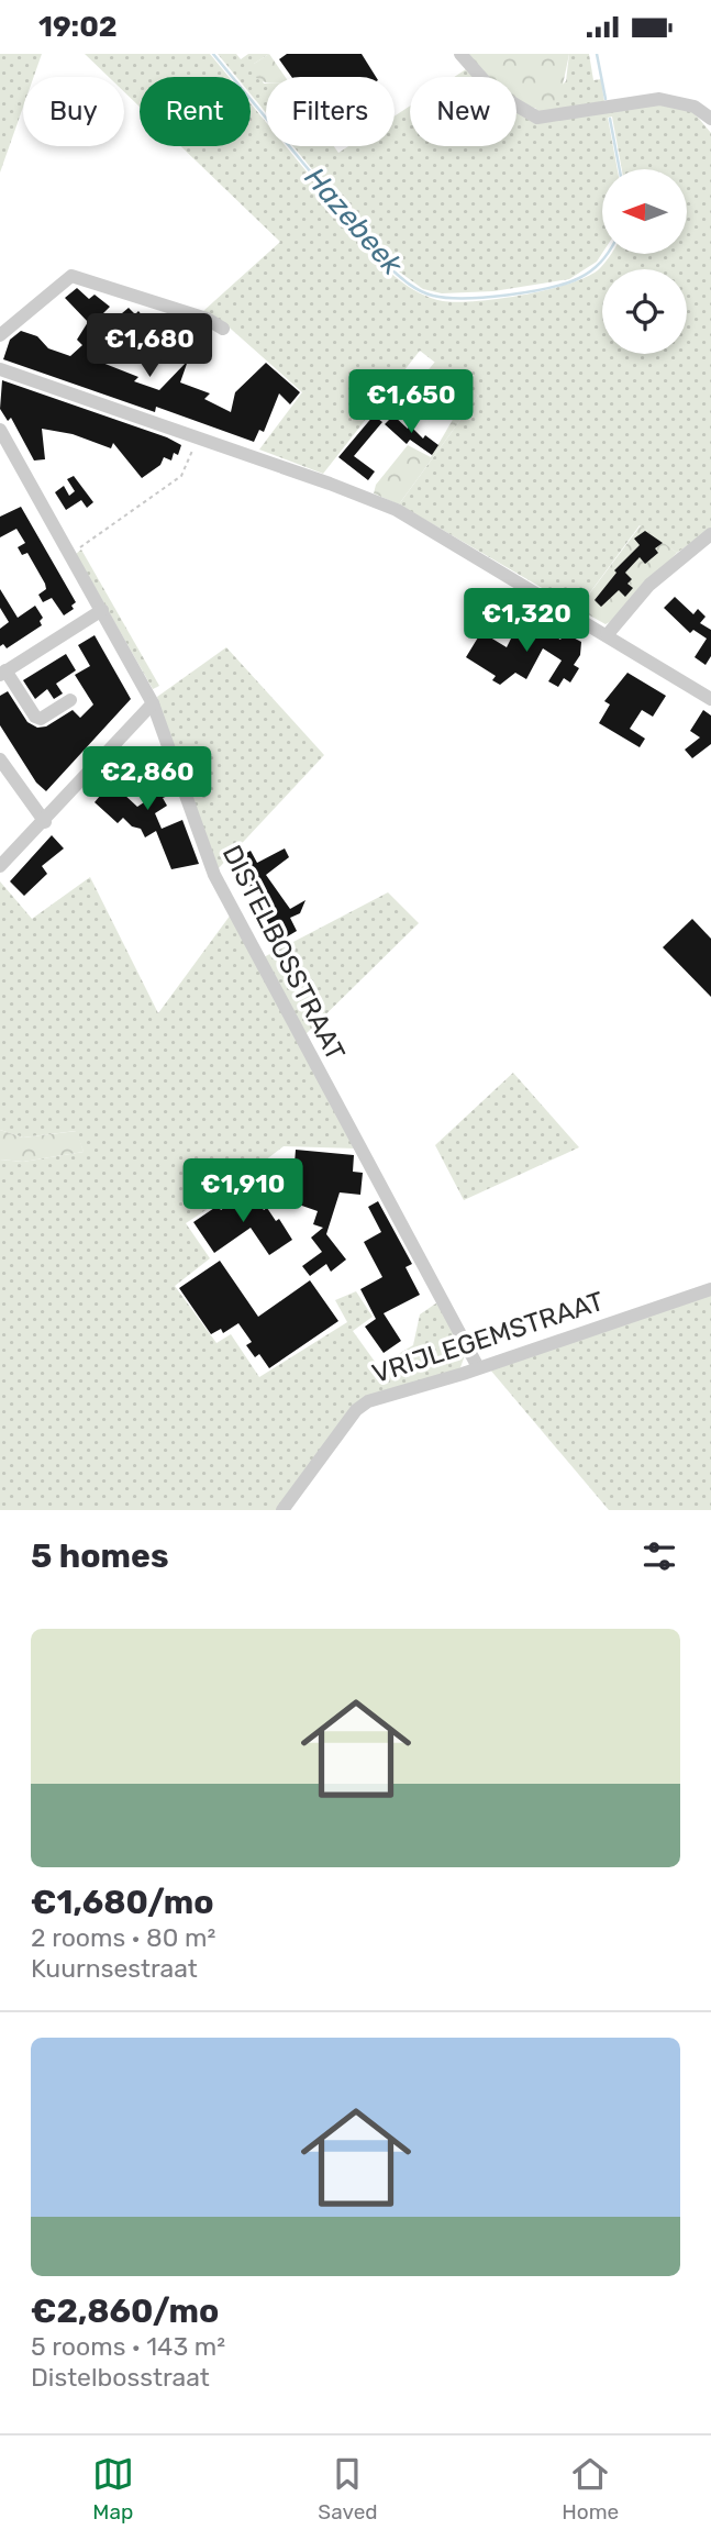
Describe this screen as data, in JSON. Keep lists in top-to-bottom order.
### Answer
{
  "streets": {
    "street": ["DISTELBOSSTRAAT", "VRIJLEGEMSTRAAT"]
  },
  "crossings": [
    ["DISTELBOSSTRAAT", "VRIJLEGEMSTRAAT"]
  ],
  "water": ["Hazebeek"],
  "north": "left",
  "page": {
    "status": "19:02",
    "chip": [
      "Buy",
      "Rent",
      "Filters",
      "New"
    ],
    "price": [
      "€1,680",
      "€1,650",
      "€1,320",
      "€2,860",
      "€1,910"
    ],
    "heading": "5 homes",
    "list": [
      {
        "name": "€1,680/mo",
        "note": "2 rooms · 80 m² · Kuurnsestraat"
      },
      {
        "name": "€2,860/mo",
        "note": "5 rooms · 143 m² · Distelbosstraat"
      }
    ],
    "tabs": ["Map", "Saved", "Home"]
  }
}
